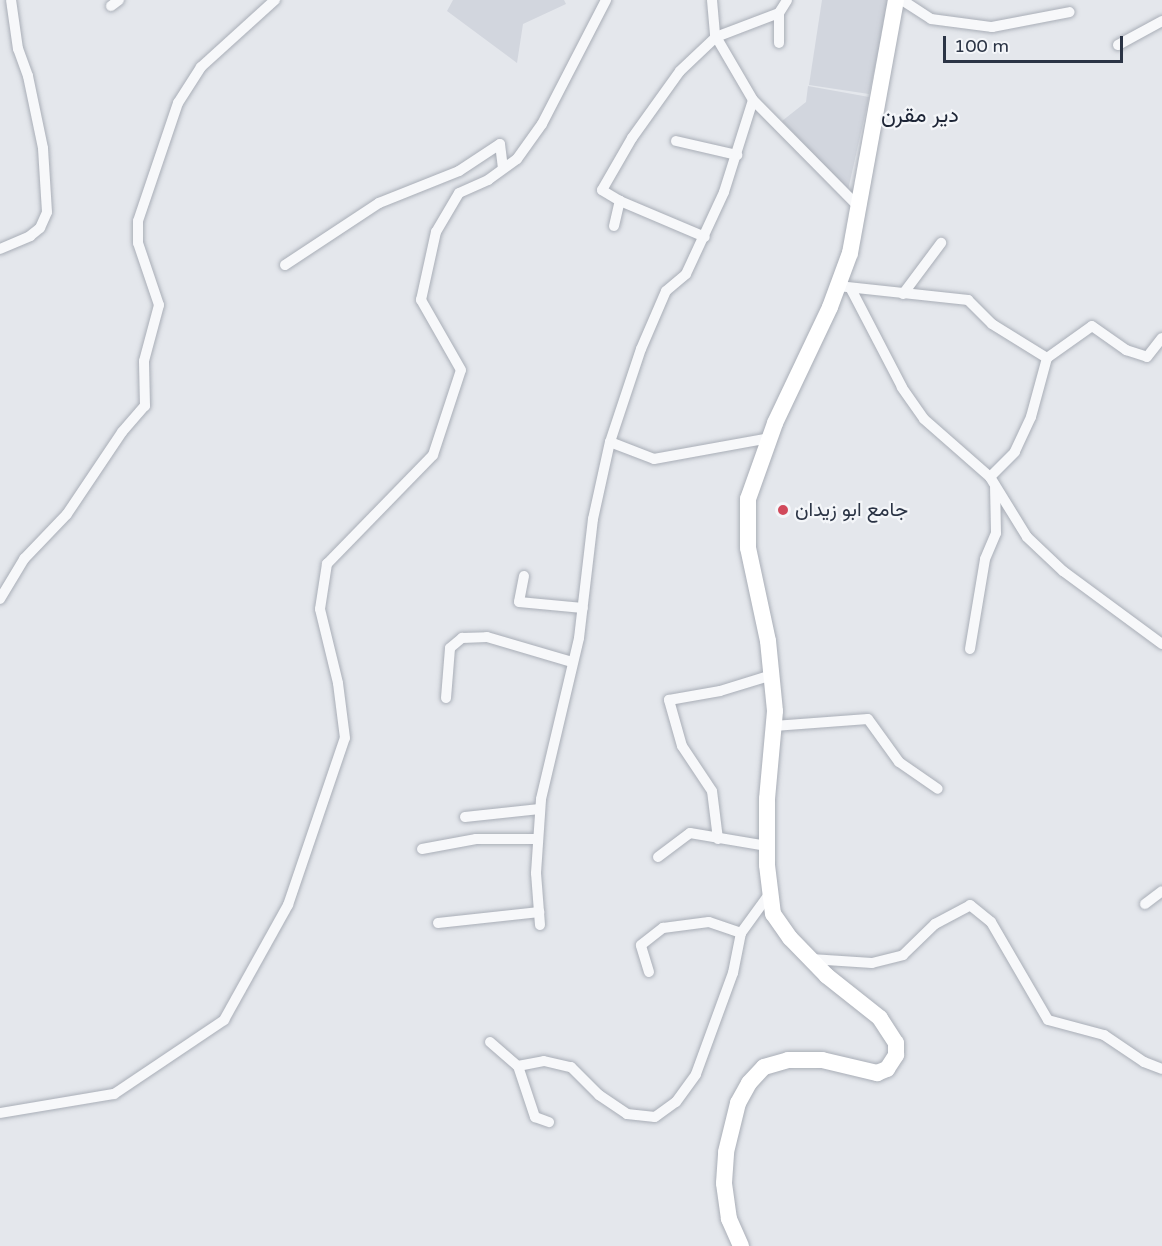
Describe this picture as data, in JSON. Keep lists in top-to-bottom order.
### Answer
{
  "districts": ["دير مقرن"],
  "places": ["جامع ابو زيدان"],
  "scale_bar": "100 m"
}
